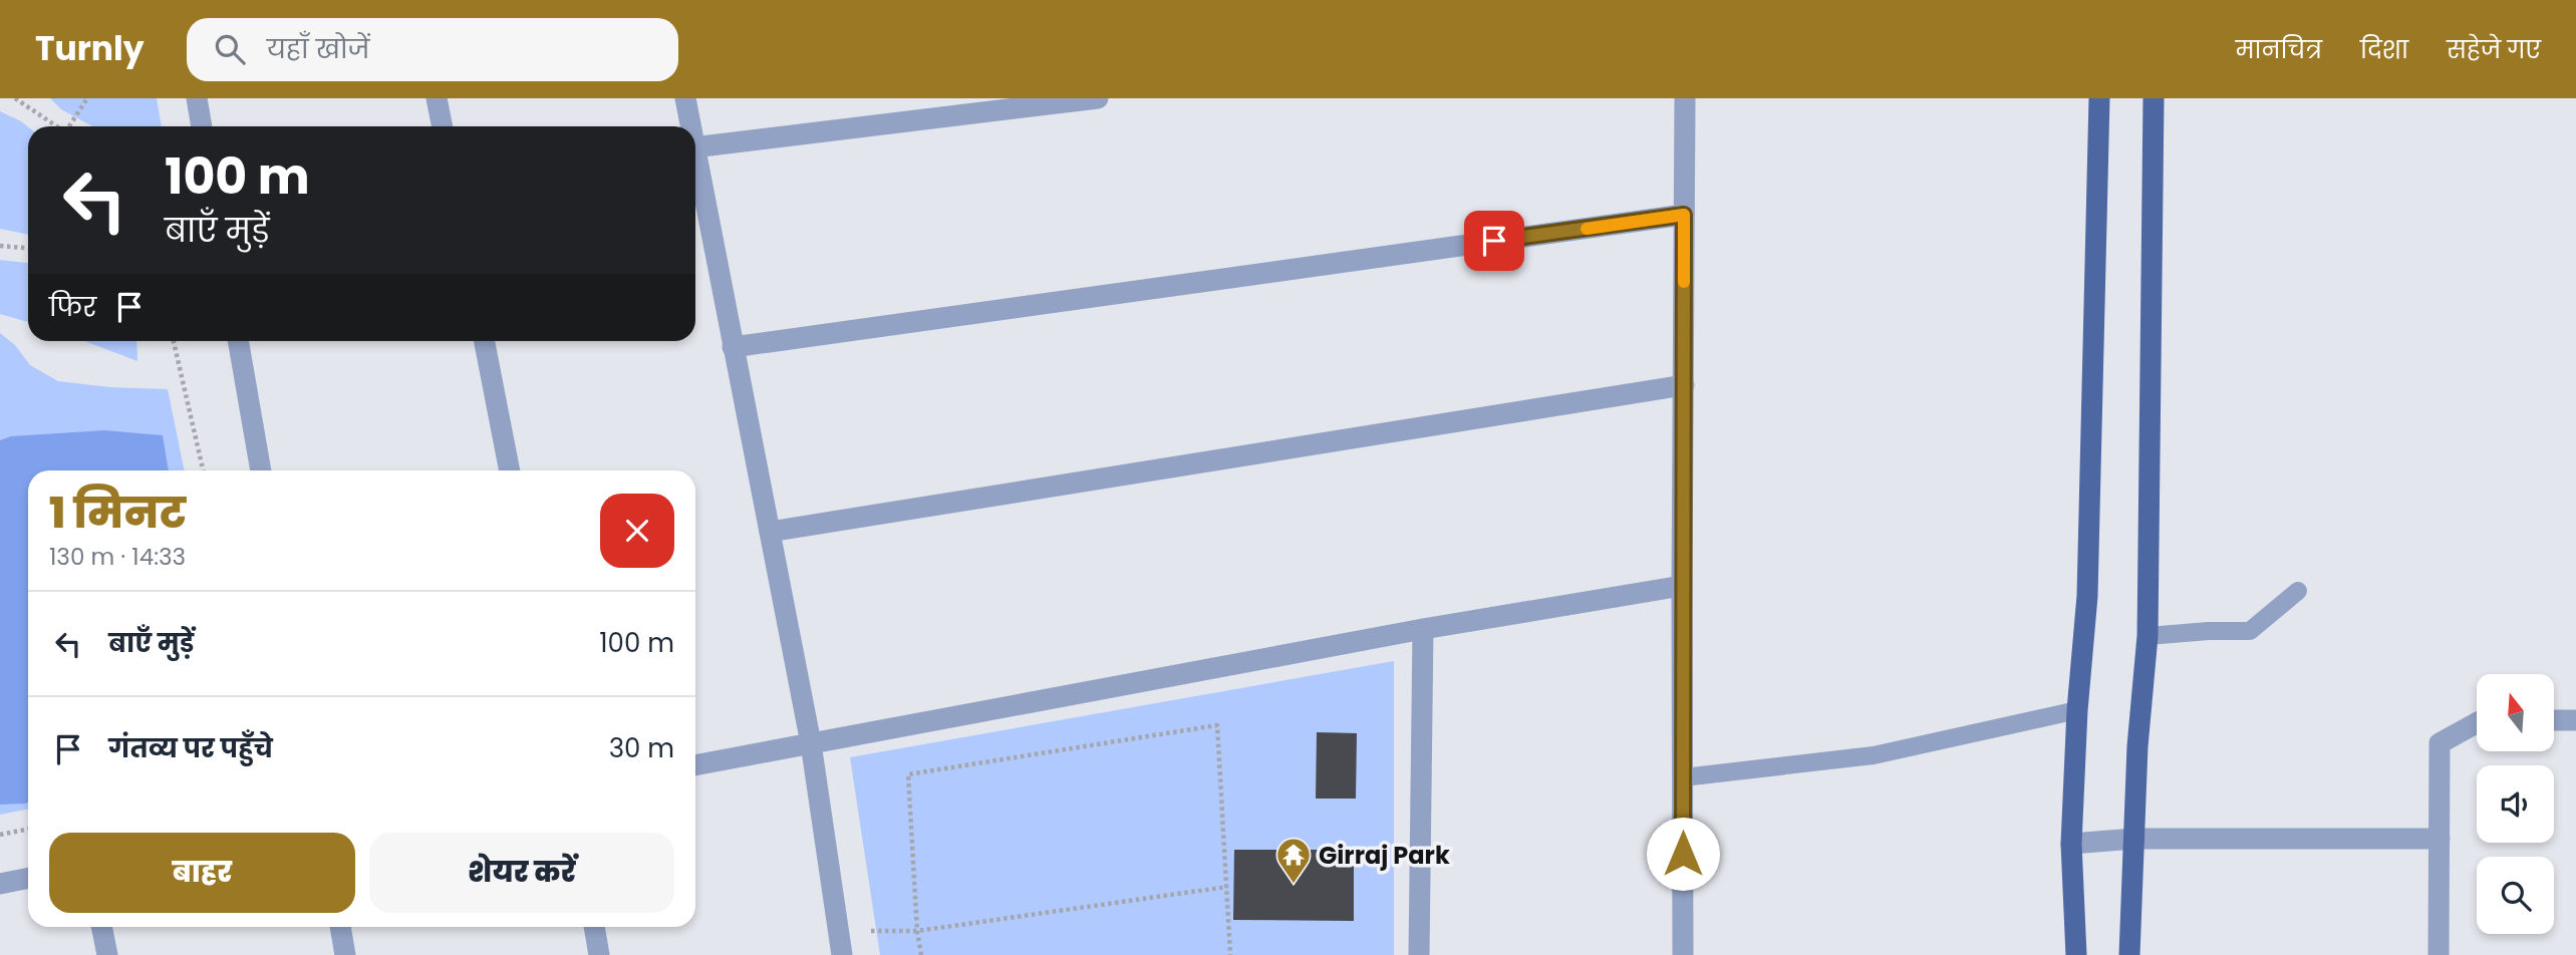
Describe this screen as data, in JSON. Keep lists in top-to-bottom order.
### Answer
{
  "places": {
    "temple": ["Girraj Park"]
  },
  "north": "top",
  "page": {
    "header": "Turnly",
    "search": "यहाँ खोजें",
    "nav": ["मानचित्र", "दिशा", "सहेजे गए"],
    "turn": ["100 m", "बाएँ मुड़ें"],
    "then": "फिर",
    "heading": ["1 मिनट", "130 m · 14:33"],
    "list": [
      {
        "name": "बाएँ मुड़ें",
        "value": "100 m"
      },
      {
        "name": "गंतव्य पर पहुँचे",
        "value": "30 m"
      }
    ],
    "buttons": ["बाहर", "शेयर करें"]
  }
}
